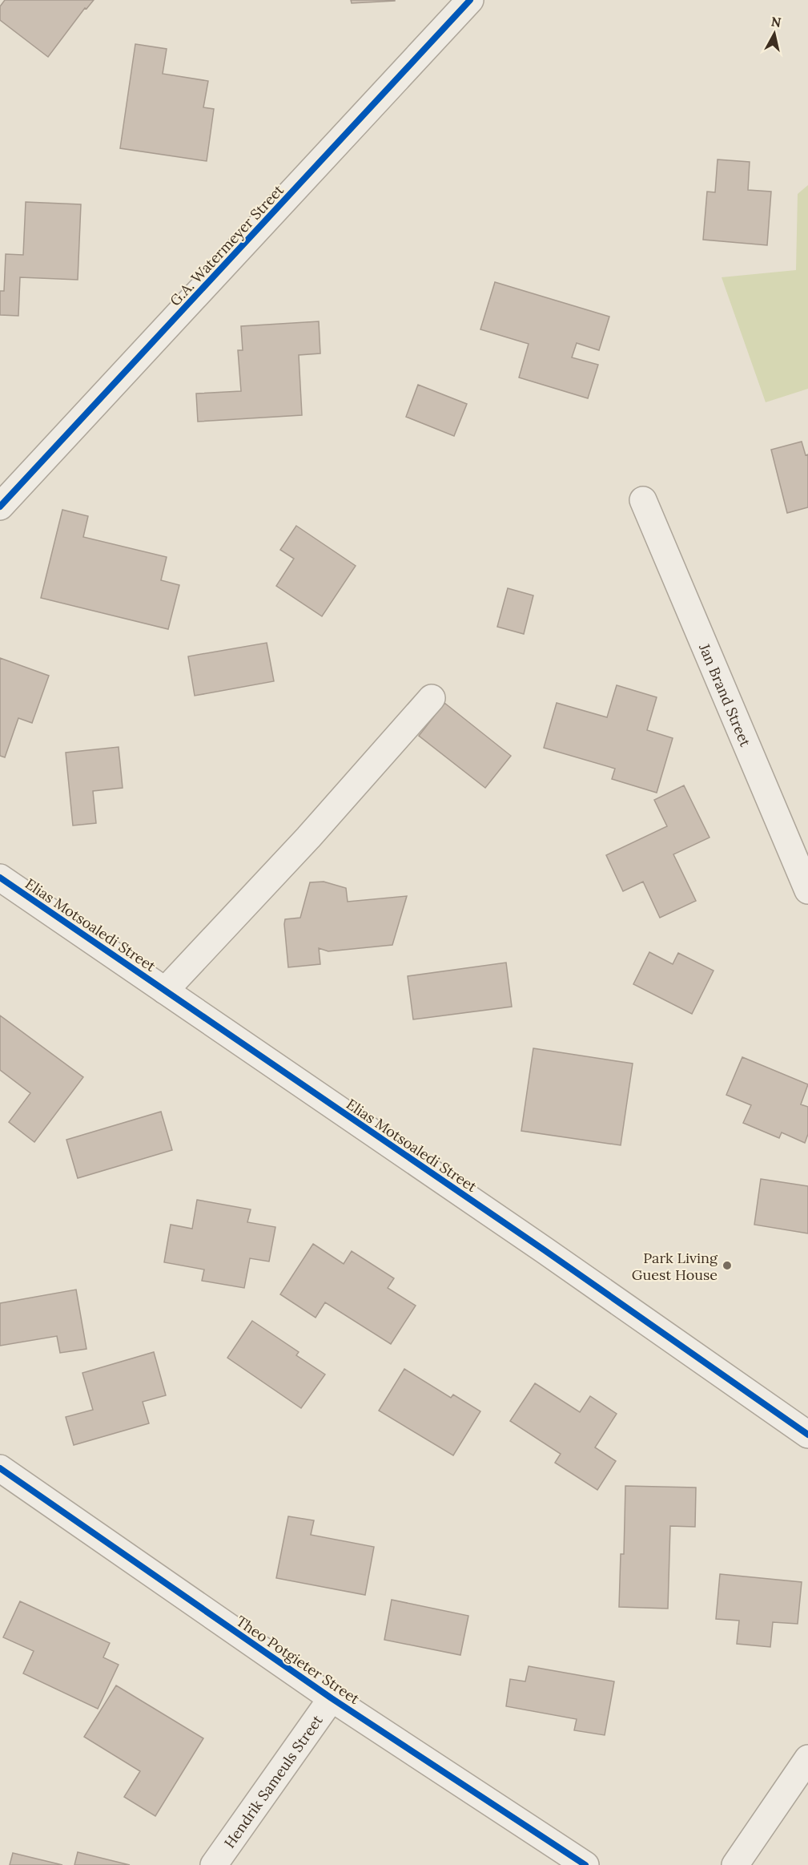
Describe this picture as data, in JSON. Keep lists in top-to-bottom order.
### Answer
{
  "streets": {
    "street": [
      "G.A. Watermeyer Street",
      "Jan Brand Street",
      "Elias Motsoaledi Street",
      "Theo Potgieter Street",
      "Hendrik Sameuls Street"
    ]
  },
  "crossings": [
    ["Theo Potgieter Street", "Hendrik Sameuls Street"]
  ],
  "places": ["Park Living Guest House"],
  "north": "top"
}
